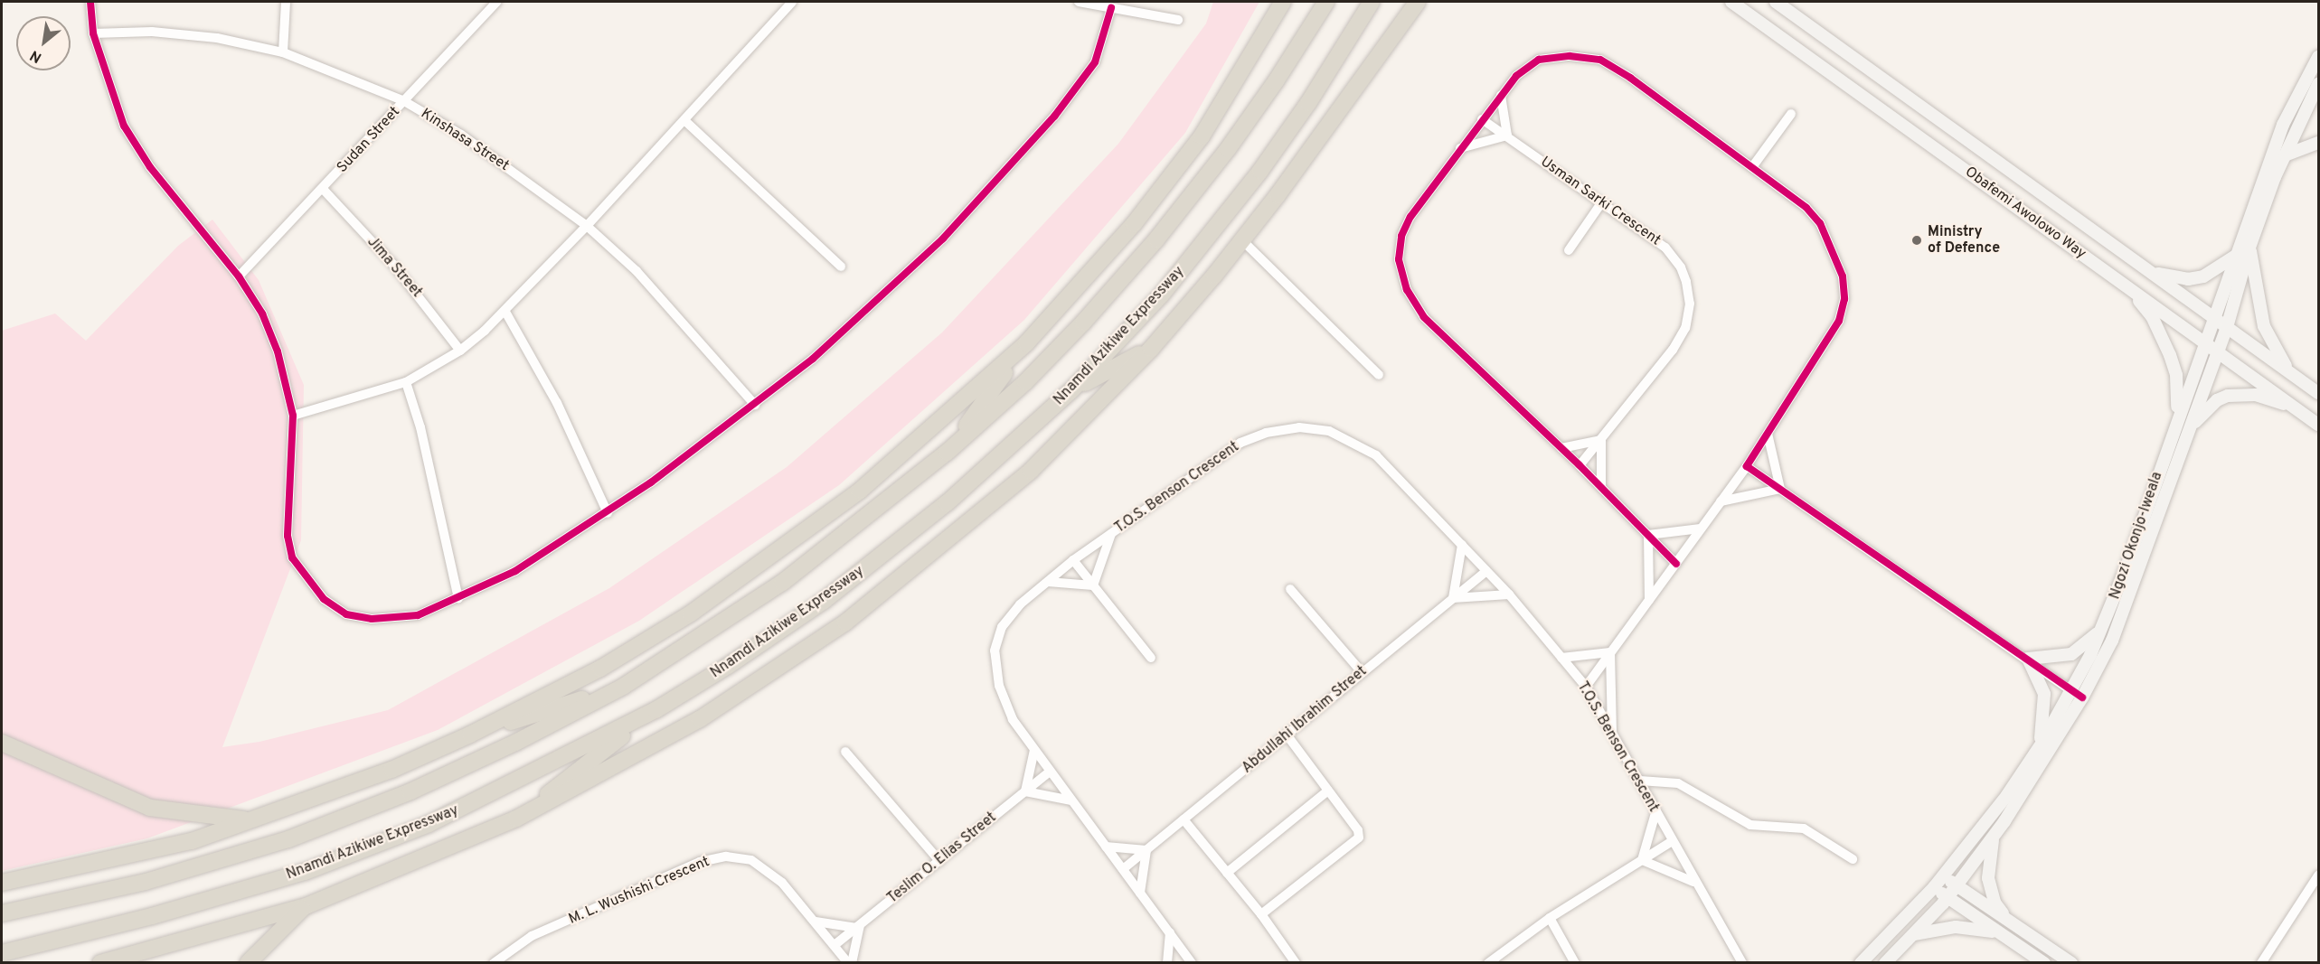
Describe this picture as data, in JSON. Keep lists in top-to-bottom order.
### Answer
{
  "streets": {
    "highway": ["Nnamdi Azikiwe Expressway"],
    "street": [
      "Sudan Street",
      "Kinshasa Street",
      "Usman Sarki Crescent",
      "Obafemi Awolowo Way",
      "Jima Street",
      "T.O.S. Benson Crescent",
      "Ngozi Okonjo-Iweala",
      "Abdullahi Ibrahim Street",
      "Teslim O. Elias Street",
      "M. L. Wushishi Crescent"
    ]
  },
  "crossings": [
    ["Sudan Street", "Kinshasa Street"],
    ["Sudan Street", "Jima Street"],
    ["Obafemi Awolowo Way", "Ngozi Okonjo-Iweala"],
    ["T.O.S. Benson Crescent", "Abdullahi Ibrahim Street"],
    ["T.O.S. Benson Crescent", "Teslim O. Elias Street"],
    ["Teslim O. Elias Street", "M. L. Wushishi Crescent"]
  ],
  "places": ["Ministry of Defence"],
  "north": "bottom left"
}
